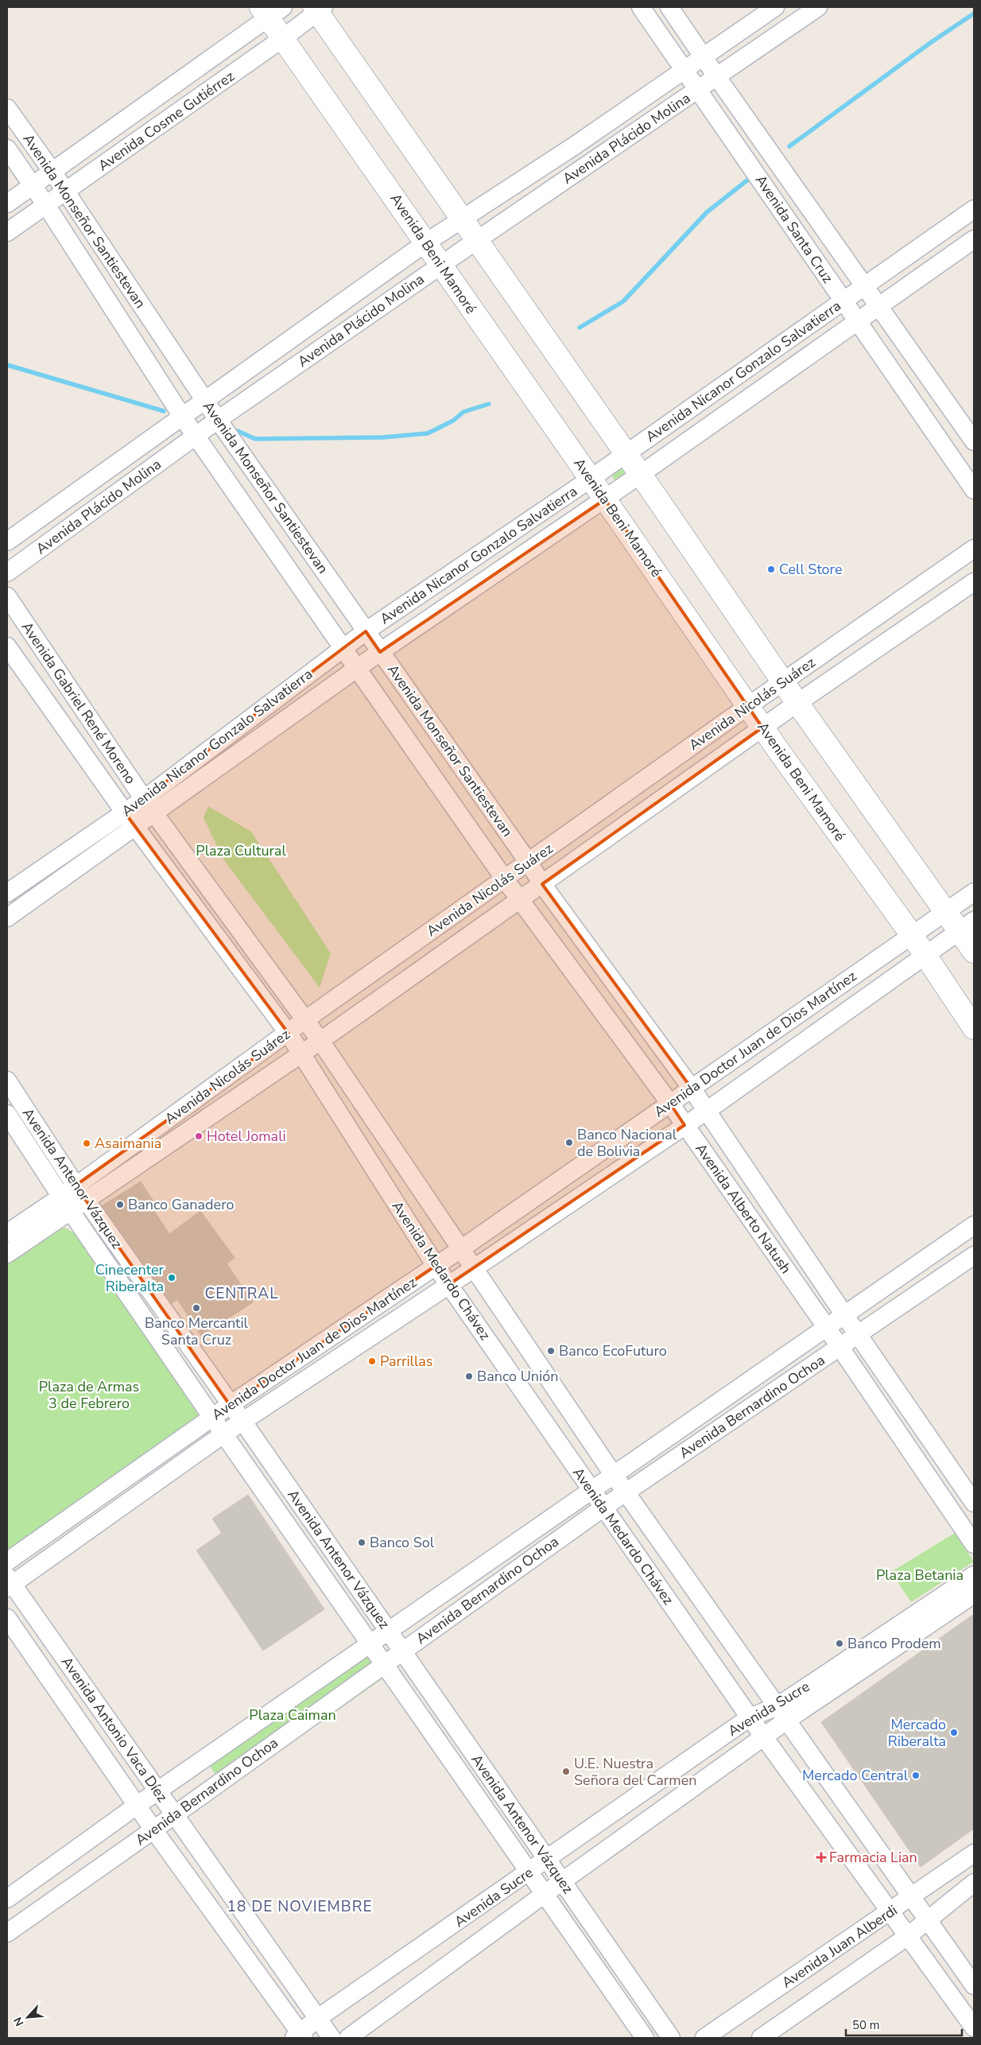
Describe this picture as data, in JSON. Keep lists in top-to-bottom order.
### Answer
{
  "streets": {
    "street": [
      "Avenida Cosme Gutiérrez",
      "Avenida Plácido Molina",
      "Avenida Monseñor Santiestevan",
      "Avenida Santa Cruz",
      "Avenida Beni Mamoré",
      "Avenida Nicanor Gonzalo Salvatierra",
      "Avenida Gabriel René Moreno",
      "Avenida Nicolás Suárez",
      "Avenida Doctor Juan de Dios Martínez",
      "Avenida Antenor Vázquez",
      "Avenida Alberto Natush",
      "Avenida Medardo Chávez",
      "Avenida Bernardino Ochoa",
      "Avenida Sucre",
      "Avenida Antonio Vaca Díez",
      "Avenida Juan Alberdi"
    ]
  },
  "crossings": [
    ["Avenida Cosme Gutiérrez", "Avenida Monseñor Santiestevan"],
    ["Avenida Cosme Gutiérrez", "Avenida Beni Mamoré"],
    ["Avenida Plácido Molina", "Avenida Monseñor Santiestevan"],
    ["Avenida Plácido Molina", "Avenida Santa Cruz"],
    ["Avenida Plácido Molina", "Avenida Beni Mamoré"],
    ["Avenida Monseñor Santiestevan", "Avenida Nicanor Gonzalo Salvatierra"],
    ["Avenida Monseñor Santiestevan", "Avenida Nicolás Suárez"],
    ["Avenida Monseñor Santiestevan", "Avenida Alberto Natush"],
    ["Avenida Santa Cruz", "Avenida Nicanor Gonzalo Salvatierra"],
    ["Avenida Beni Mamoré", "Avenida Nicanor Gonzalo Salvatierra"],
    ["Avenida Beni Mamoré", "Avenida Nicolás Suárez"],
    ["Avenida Beni Mamoré", "Avenida Doctor Juan de Dios Martínez"],
    ["Avenida Nicanor Gonzalo Salvatierra", "Avenida Gabriel René Moreno"],
    ["Avenida Gabriel René Moreno", "Avenida Nicolás Suárez"],
    ["Avenida Gabriel René Moreno", "Avenida Medardo Chávez"],
    ["Avenida Nicolás Suárez", "Avenida Antenor Vázquez"],
    ["Avenida Nicolás Suárez", "Avenida Alberto Natush"],
    ["Avenida Nicolás Suárez", "Avenida Medardo Chávez"],
    ["Avenida Doctor Juan de Dios Martínez", "Avenida Antenor Vázquez"],
    ["Avenida Doctor Juan de Dios Martínez", "Avenida Alberto Natush"],
    ["Avenida Doctor Juan de Dios Martínez", "Avenida Medardo Chávez"],
    ["Avenida Doctor Juan de Dios Martínez", "Avenida Antonio Vaca Díez"],
    ["Avenida Antenor Vázquez", "Avenida Bernardino Ochoa"],
    ["Avenida Antenor Vázquez", "Avenida Sucre"],
    ["Avenida Alberto Natush", "Avenida Bernardino Ochoa"],
    ["Avenida Medardo Chávez", "Avenida Bernardino Ochoa"],
    ["Avenida Medardo Chávez", "Avenida Sucre"],
    ["Avenida Medardo Chávez", "Avenida Juan Alberdi"],
    ["Avenida Bernardino Ochoa", "Avenida Antonio Vaca Díez"],
    ["Avenida Sucre", "Avenida Antonio Vaca Díez"]
  ],
  "districts": ["CENTRAL", "18 DE NOVIEMBRE"],
  "parks": [
    "Plaza Cultural",
    "Plaza de Armas 3 de Febrero",
    "Plaza Betania",
    "Plaza Caiman"
  ],
  "places": {
    "other": [
      "Cell Store",
      "Hotel Jomali",
      "Banco Nacional de Bolivia",
      "Asaimania",
      "Banco Ganadero",
      "Cinecenter Riberalta",
      "Banco Mercantil Santa Cruz",
      "Banco EcoFuturo",
      "Parrillas",
      "Banco Unión",
      "Banco Sol",
      "Banco Prodem",
      "Mercado Riberalta",
      "U.E. Nuestra Señora del Carmen",
      "Mercado Central"
    ],
    "health": ["Farmacia Lian"]
  },
  "scale_bar": "50 m",
  "north": "bottom left"
}
